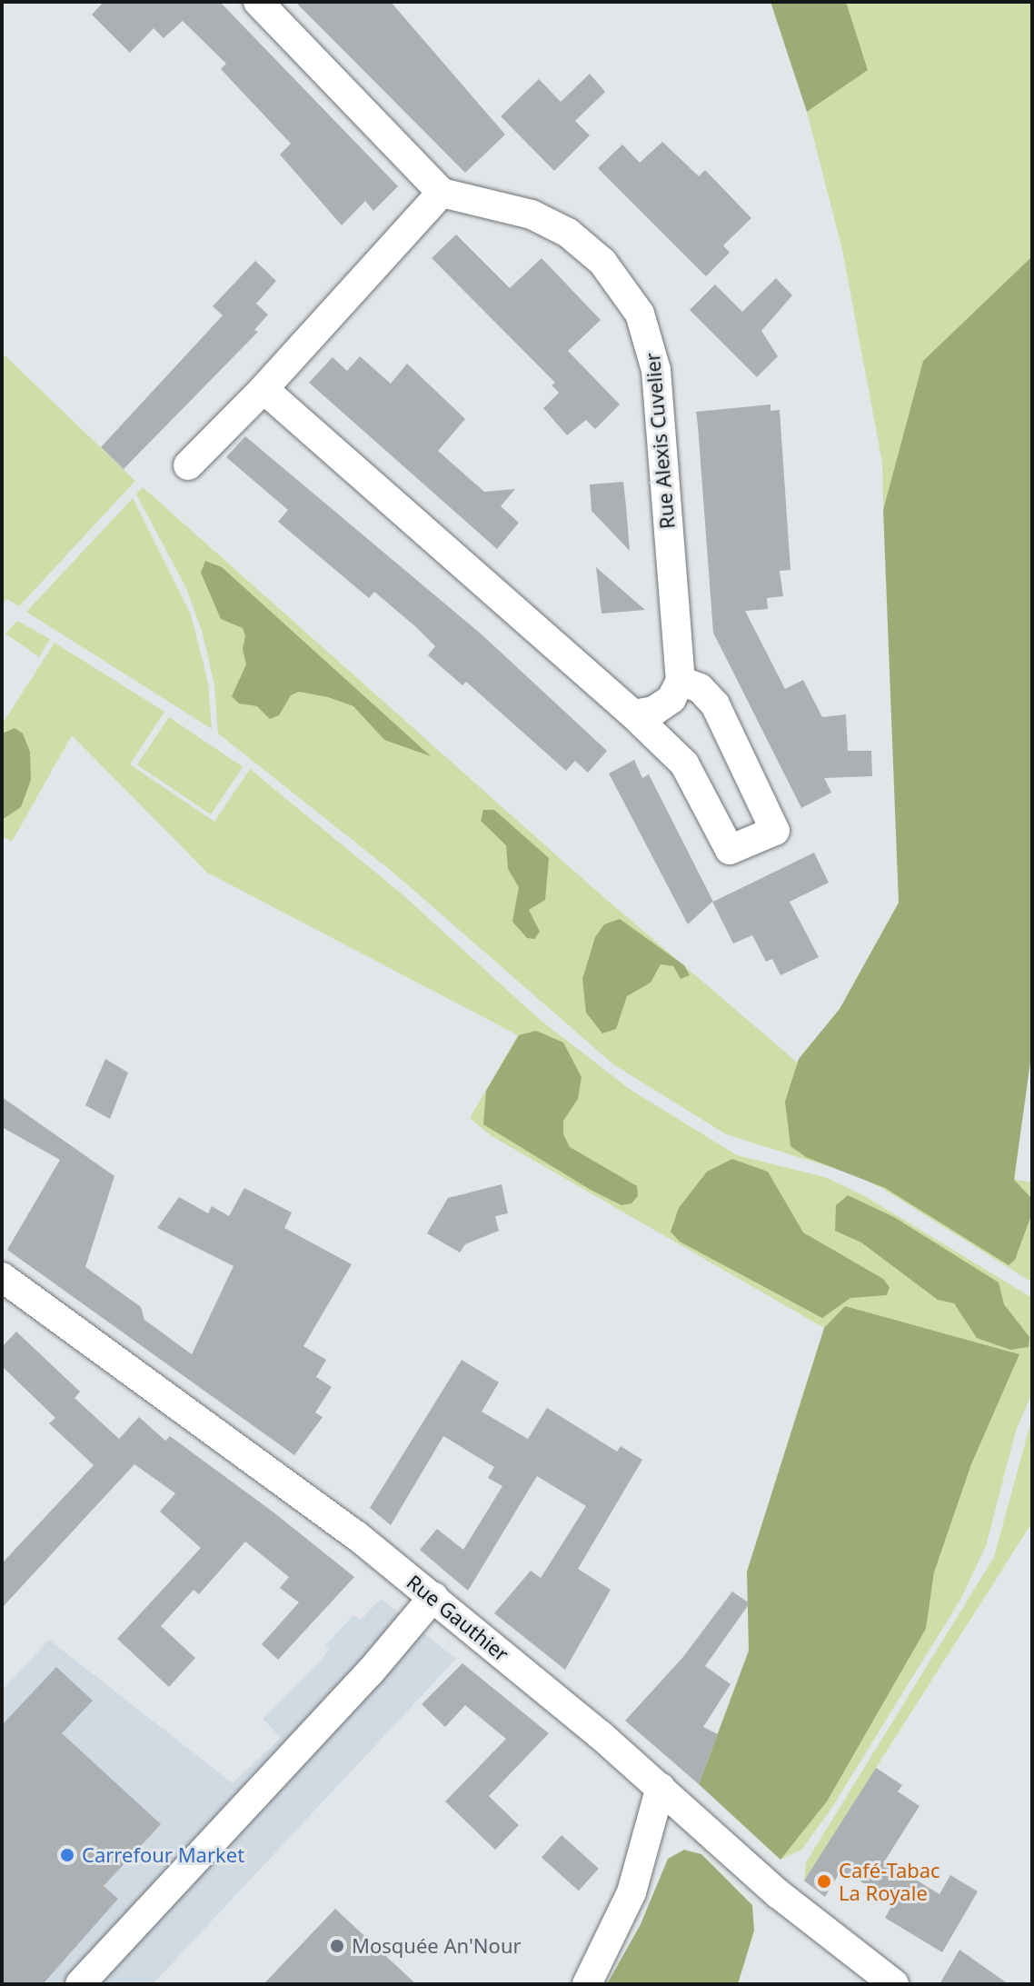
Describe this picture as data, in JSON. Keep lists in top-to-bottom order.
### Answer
{
  "streets": {
    "street": ["Rue Alexis Cuvelier", "Rue Gauthier"]
  },
  "places": ["Carrefour Market", "Café-Tabac La Royale", "Mosquée An'Nour"]
}
